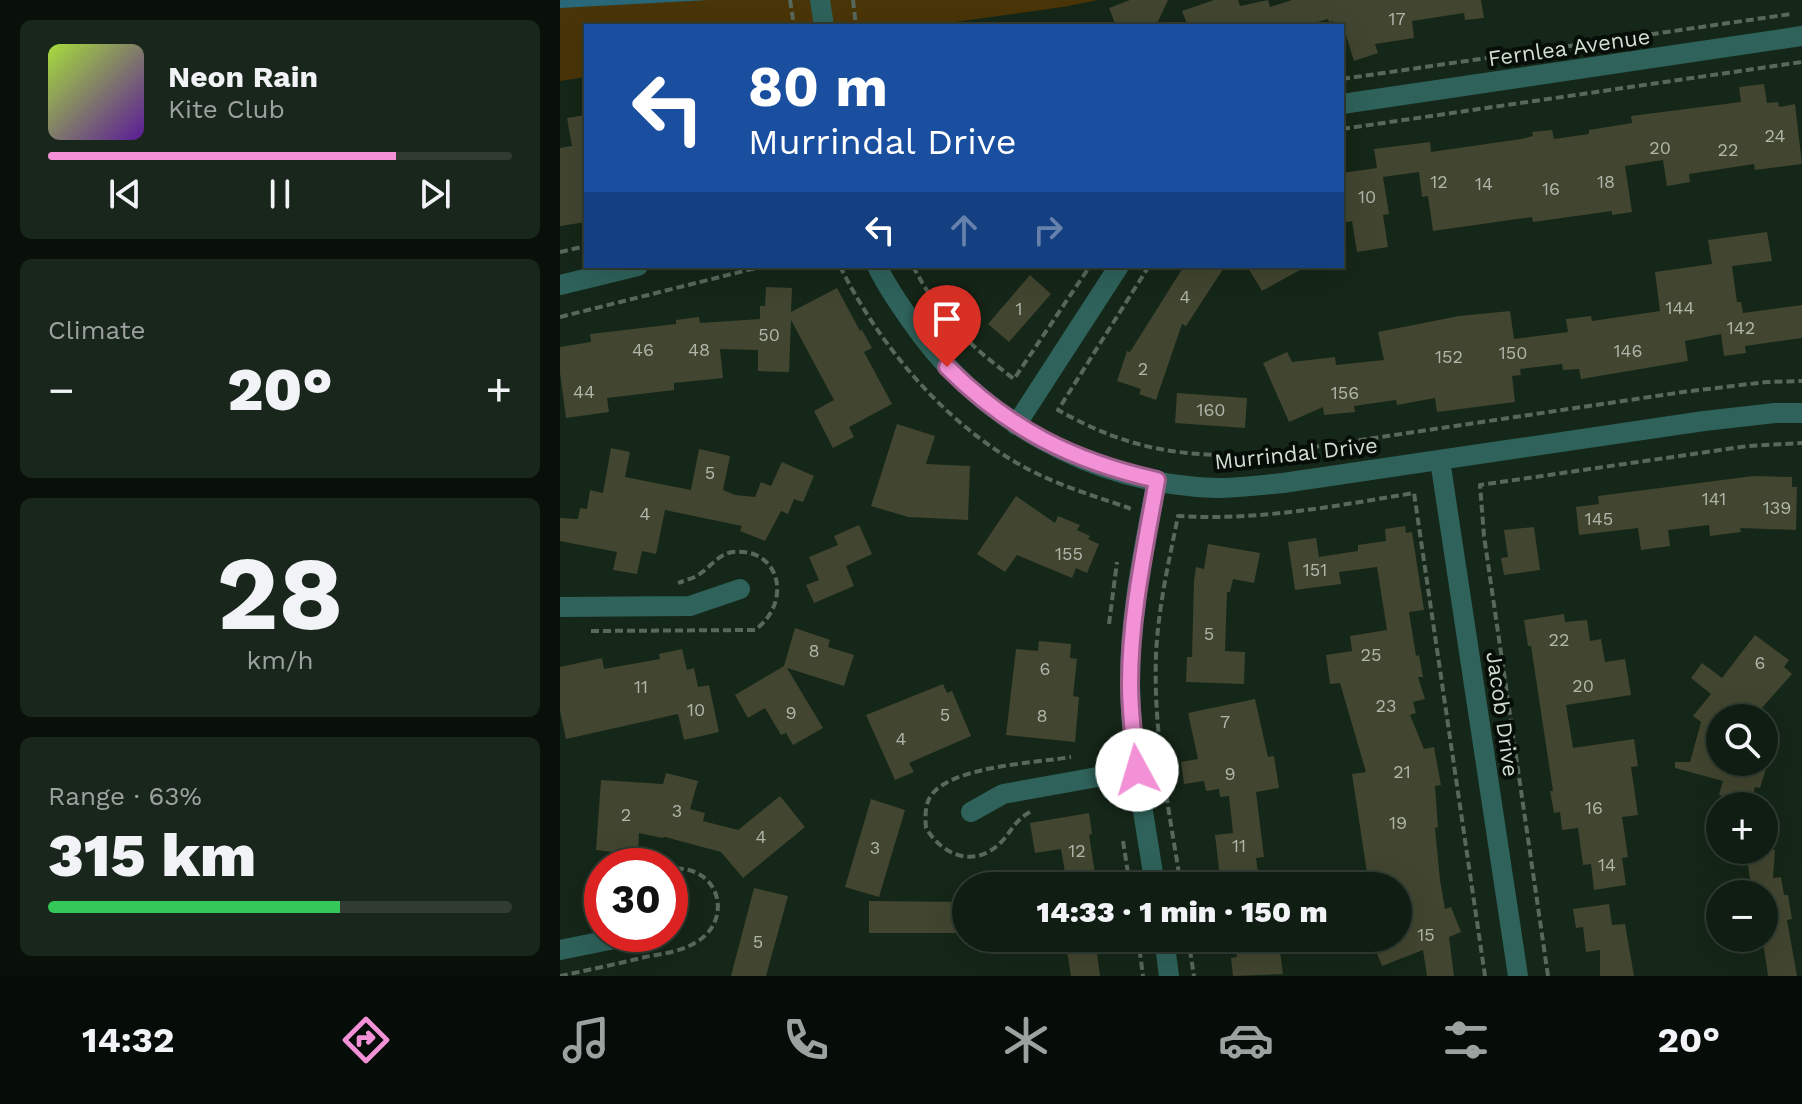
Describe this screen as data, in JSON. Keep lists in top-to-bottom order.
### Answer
{
  "streets": {
    "street": ["Fernlea Avenue", "Murrindal Drive", "Jacob Drive"]
  },
  "crossings": [
    ["Murrindal Drive", "Jacob Drive"]
  ],
  "house_numbers": [
    "17",
    "24",
    "20",
    "22",
    "12",
    "18",
    "14",
    "16",
    "10",
    "4",
    "144",
    "1",
    "142",
    "50",
    "46",
    "48",
    "146",
    "150",
    "152",
    "2",
    "44",
    "156",
    "160",
    "5",
    "141",
    "139",
    "4",
    "145",
    "155",
    "151",
    "5",
    "22",
    "8",
    "25",
    "6",
    "6",
    "20",
    "11",
    "23",
    "10",
    "9",
    "5",
    "8",
    "7",
    "4",
    "21",
    "9",
    "16",
    "3",
    "2",
    "19",
    "4",
    "11",
    "3",
    "12",
    "14",
    "15",
    "5"
  ],
  "page": {
    "turn": ["80 m", "Murrindal Drive"],
    "song": ["Neon Rain", "Kite Club"],
    "tile": [
      "Climate",
      ["28", "km/h"],
      ["Range · 63%", "315 km"]
    ],
    "heat": ["−", "20°", "+"],
    "map_buttons": ["+", "−"],
    "limit": "30",
    "trip": "14:33 · 1 min · 150 m",
    "tabs": ["14:32", "20°"]
  }
}
